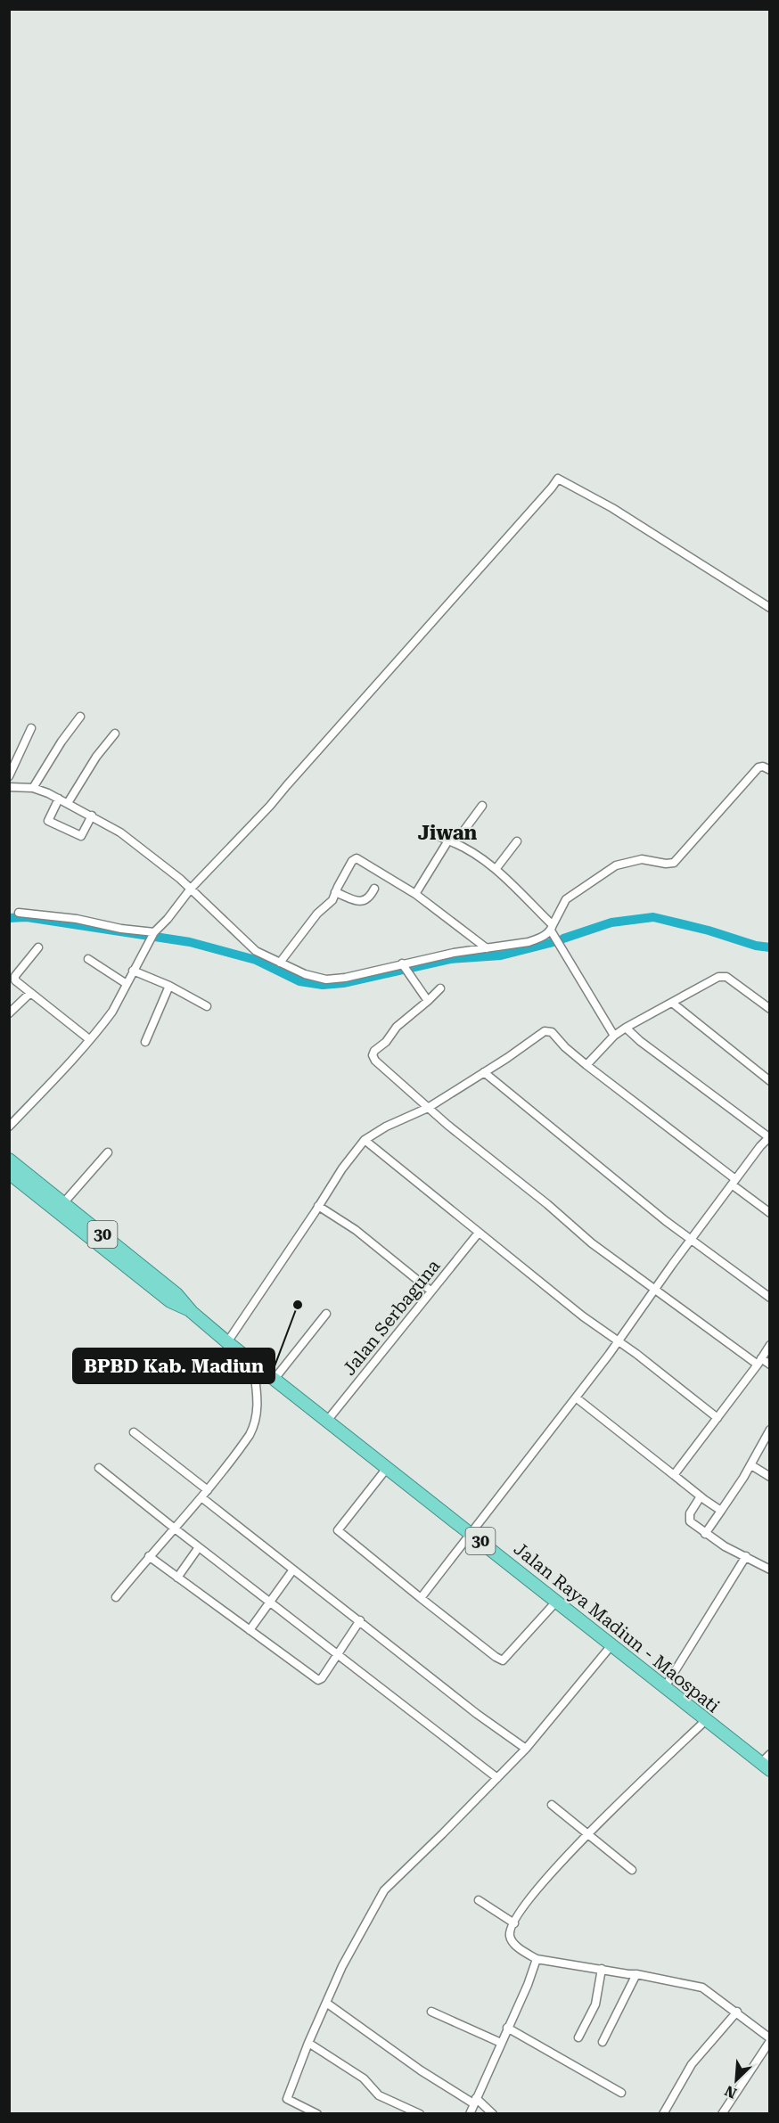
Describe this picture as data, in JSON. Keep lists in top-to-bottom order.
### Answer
{
  "streets": {
    "highway": ["30", "Jalan Raya Madiun - Maospati"],
    "street": ["Jalan Serbaguna"]
  },
  "crossings": [
    ["Jalan Serbaguna", "Jalan Raya Madiun - Maospati"]
  ],
  "districts": ["Jiwan"],
  "places": ["BPBD Kab. Madiun"],
  "north": "bottom left"
}
